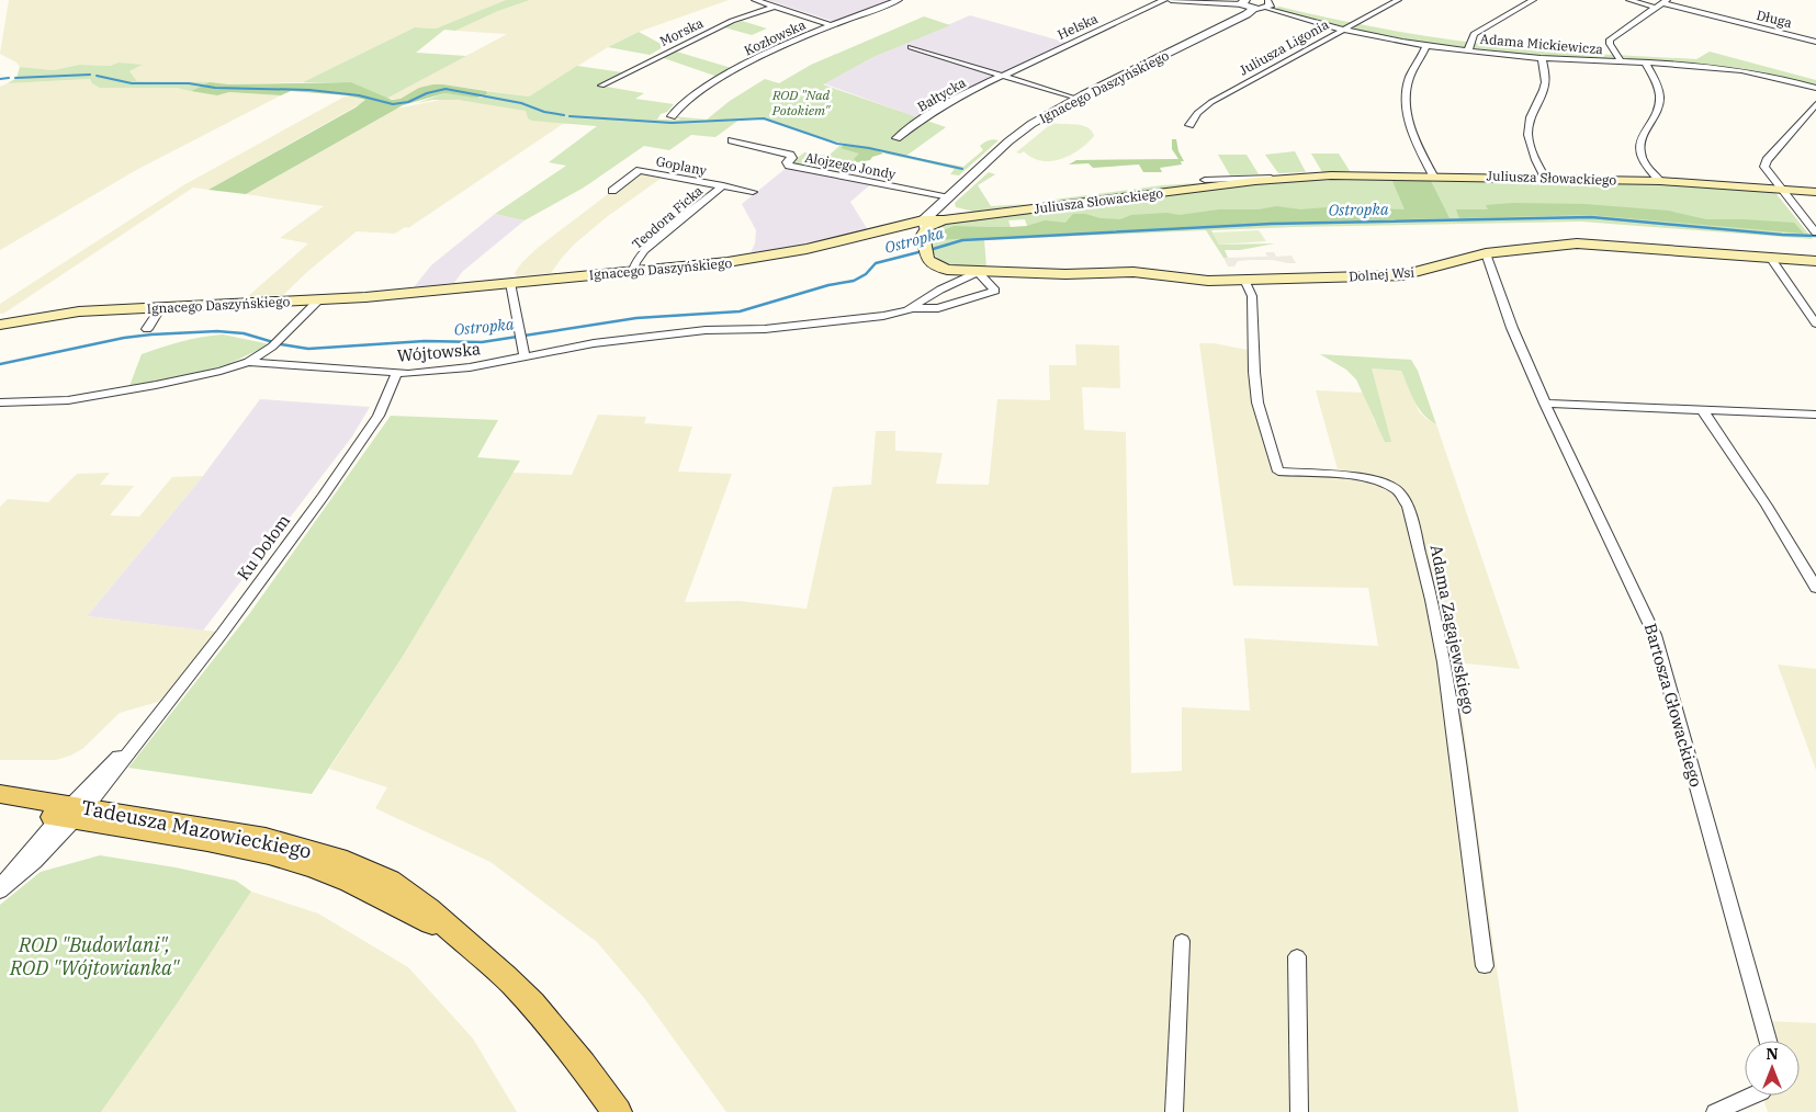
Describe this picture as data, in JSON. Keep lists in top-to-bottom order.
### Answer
{
  "streets": {
    "main road": [
      "Ignacego Daszyńskiego",
      "Juliusza Słowackiego",
      "Dolnej Wsi",
      "Tadeusza Mazowieckiego"
    ],
    "street": [
      "Długa",
      "Helska",
      "Morska",
      "Kozłowska",
      "Adama Mickiewicza",
      "Juliusza Ligonia",
      "Bałtycka",
      "Goplany",
      "Alojzego Jondy",
      "Teodora Ficka",
      "Wójtowska",
      "Ku Dołom",
      "Adama Zagajewskiego",
      "Bartosza Głowackiego"
    ]
  },
  "crossings": [
    ["Helska", "Bałtycka"],
    ["Adama Mickiewicza", "Juliusza Ligonia"],
    ["Ignacego Daszyńskiego", "Bałtycka"],
    ["Ignacego Daszyńskiego", "Alojzego Jondy"],
    ["Ignacego Daszyńskiego", "Juliusza Słowackiego"],
    ["Ignacego Daszyńskiego", "Teodora Ficka"],
    ["Goplany", "Teodora Ficka"],
    ["Dolnej Wsi", "Wójtowska"],
    ["Dolnej Wsi", "Adama Zagajewskiego"],
    ["Dolnej Wsi", "Bartosza Głowackiego"],
    ["Wójtowska", "Ku Dołom"],
    ["Ku Dołom", "Tadeusza Mazowieckiego"]
  ],
  "water": ["Ostropka"],
  "parks": ["ROD \"Nad Potokiem\"", "ROD \"Budowlani\", ROD \"Wójtowianka\""],
  "north": "top"
}
